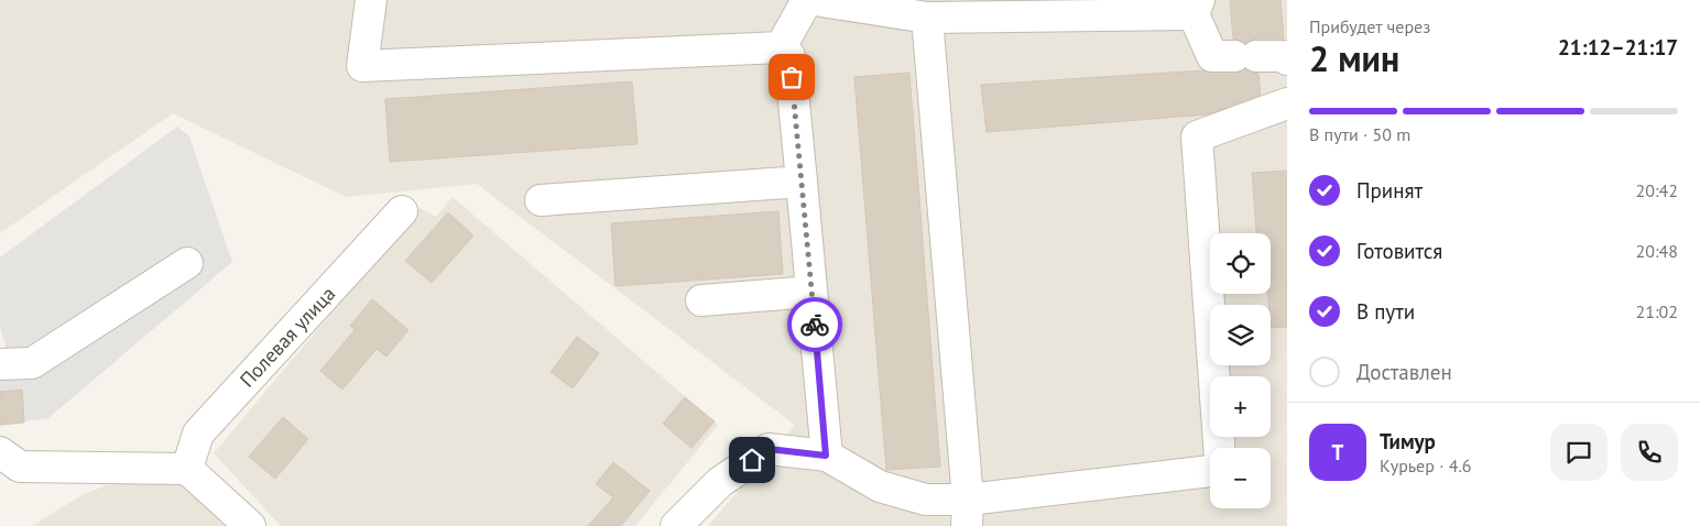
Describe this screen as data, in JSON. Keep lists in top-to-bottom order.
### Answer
{
  "streets": {
    "street": ["Полевая улица"]
  },
  "page": {
    "heading": ["2 мин", "Прибудет через", "21:12–21:17"],
    "panel": ["Тимур", "Курьер · 4.6"],
    "bar": "В пути · 50 m",
    "list": [
      ["Принят", "20:42"],
      ["Готовится", "20:48"],
      ["В пути", "21:02"],
      "Доставлен"
    ],
    "map_buttons": ["+", "−"],
    "round": "Т"
  }
}
